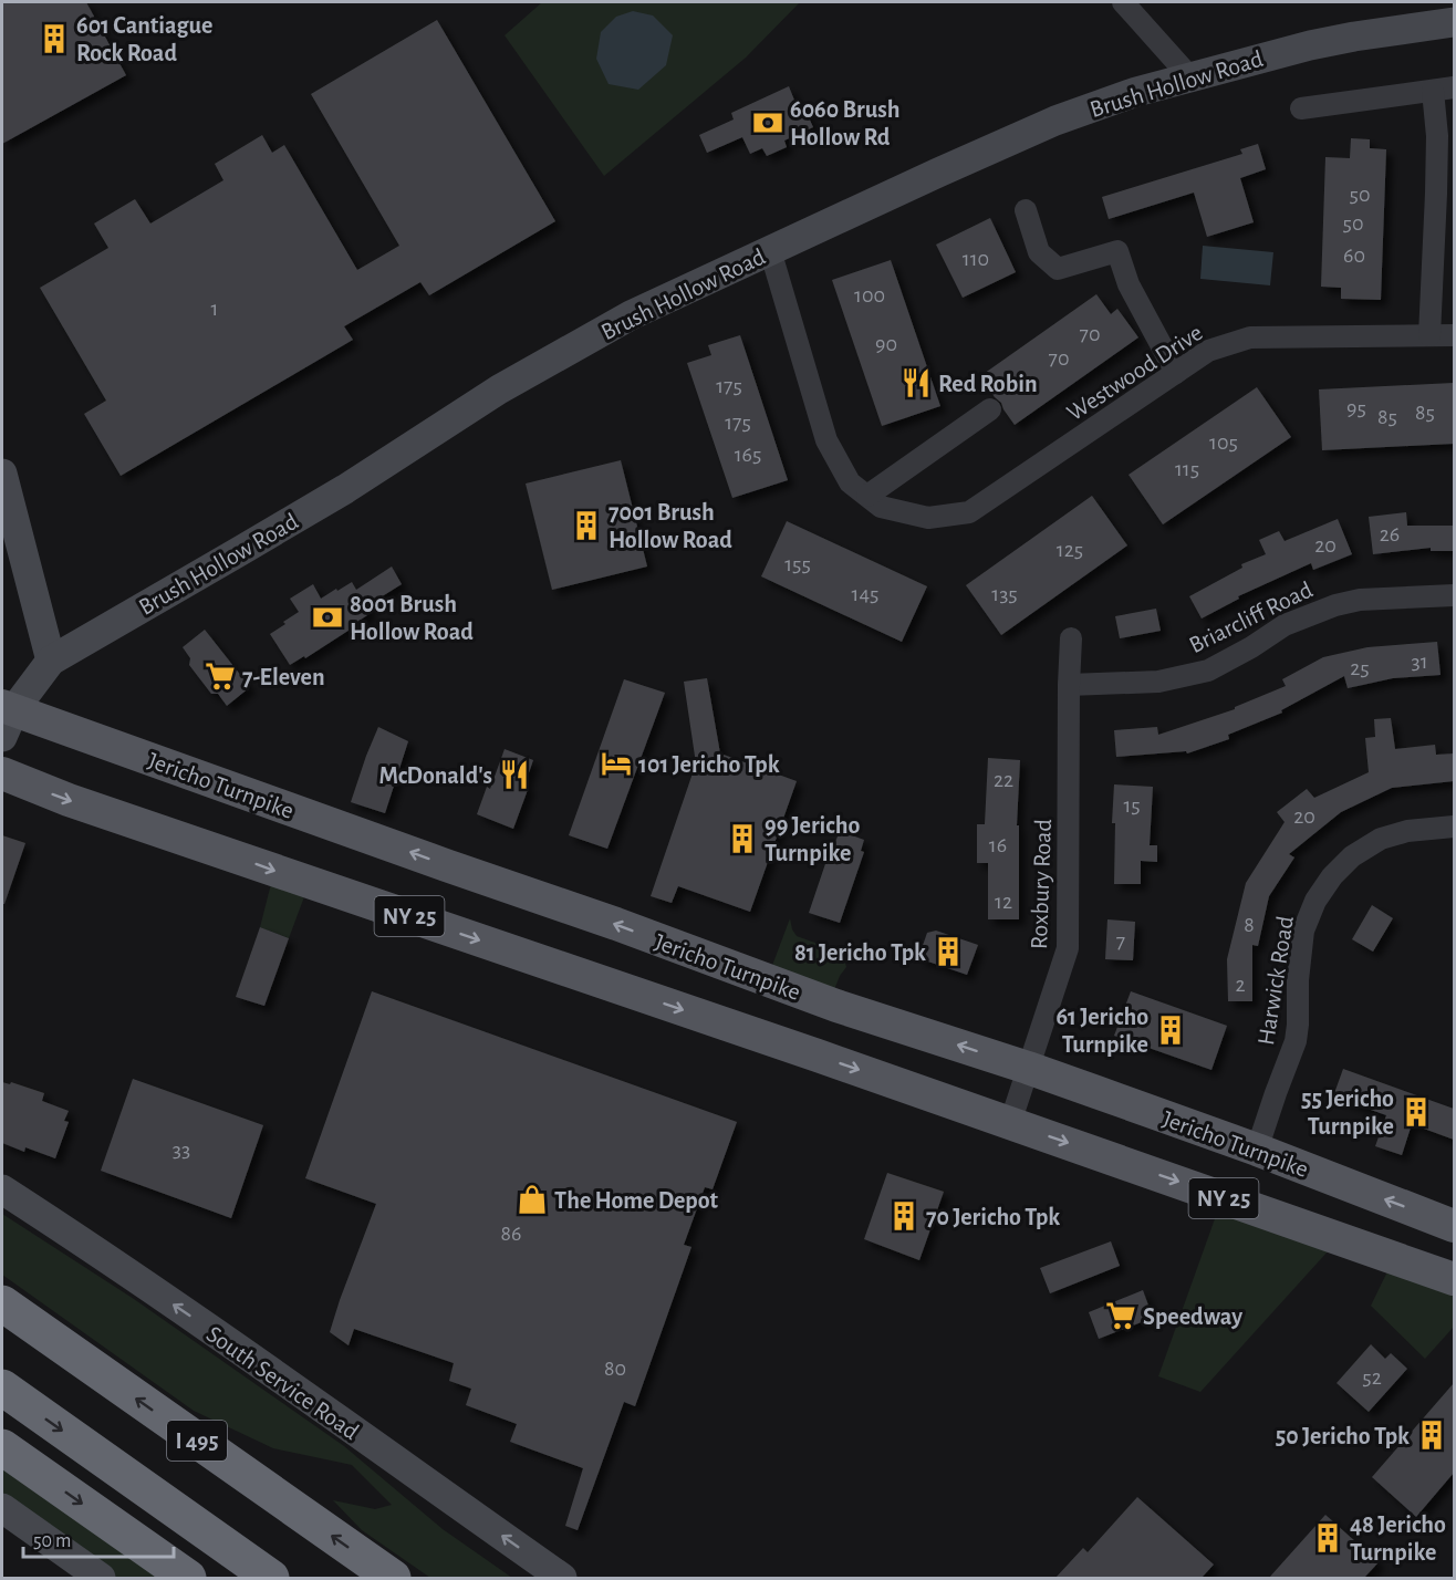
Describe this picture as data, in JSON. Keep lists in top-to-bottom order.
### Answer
{
  "streets": {
    "highway": ["I 495"],
    "main road": [
      "Brush Hollow Road",
      "Jericho Turnpike",
      "NY 25",
      "South Service Road"
    ],
    "street": [
      "Westwood Drive",
      "Briarcliff Road",
      "Roxbury Road",
      "Harwick Road"
    ]
  },
  "crossings": [
    ["Brush Hollow Road", "Westwood Drive"],
    ["Brush Hollow Road", "Jericho Turnpike"],
    ["Briarcliff Road", "Roxbury Road"],
    ["Jericho Turnpike", "Roxbury Road"],
    ["Jericho Turnpike", "Harwick Road"],
    ["Roxbury Road", "NY 25"]
  ],
  "one_way": ["South Service Road"],
  "places": {
    "building": [
      "601 Cantiague Rock Road",
      "7001 Brush Hollow Road",
      "99 Jericho Turnpike",
      "81 Jericho Tpk",
      "61 Jericho Turnpike",
      "55 Jericho Turnpike",
      "70 Jericho Tpk",
      "50 Jericho Tpk",
      "48 Jericho Turnpike"
    ],
    "bank": ["6060 Brush Hollow Rd", "8001 Brush Hollow Road"],
    "restaurant": ["Red Robin", "McDonald's"],
    "supermarket": ["7-Eleven", "Speedway"],
    "hotel": ["101 Jericho Tpk"],
    "shop": ["The Home Depot"]
  },
  "house_numbers": [
    "50",
    "50",
    "60",
    "110",
    "100",
    "1",
    "70",
    "90",
    "70",
    "175",
    "95",
    "85",
    "85",
    "175",
    "105",
    "165",
    "115",
    "26",
    "20",
    "125",
    "155",
    "145",
    "135",
    "31",
    "25",
    "22",
    "15",
    "20",
    "16",
    "12",
    "8",
    "7",
    "2",
    "33",
    "86",
    "80",
    "52"
  ],
  "scale_bar": "50 m"
}
